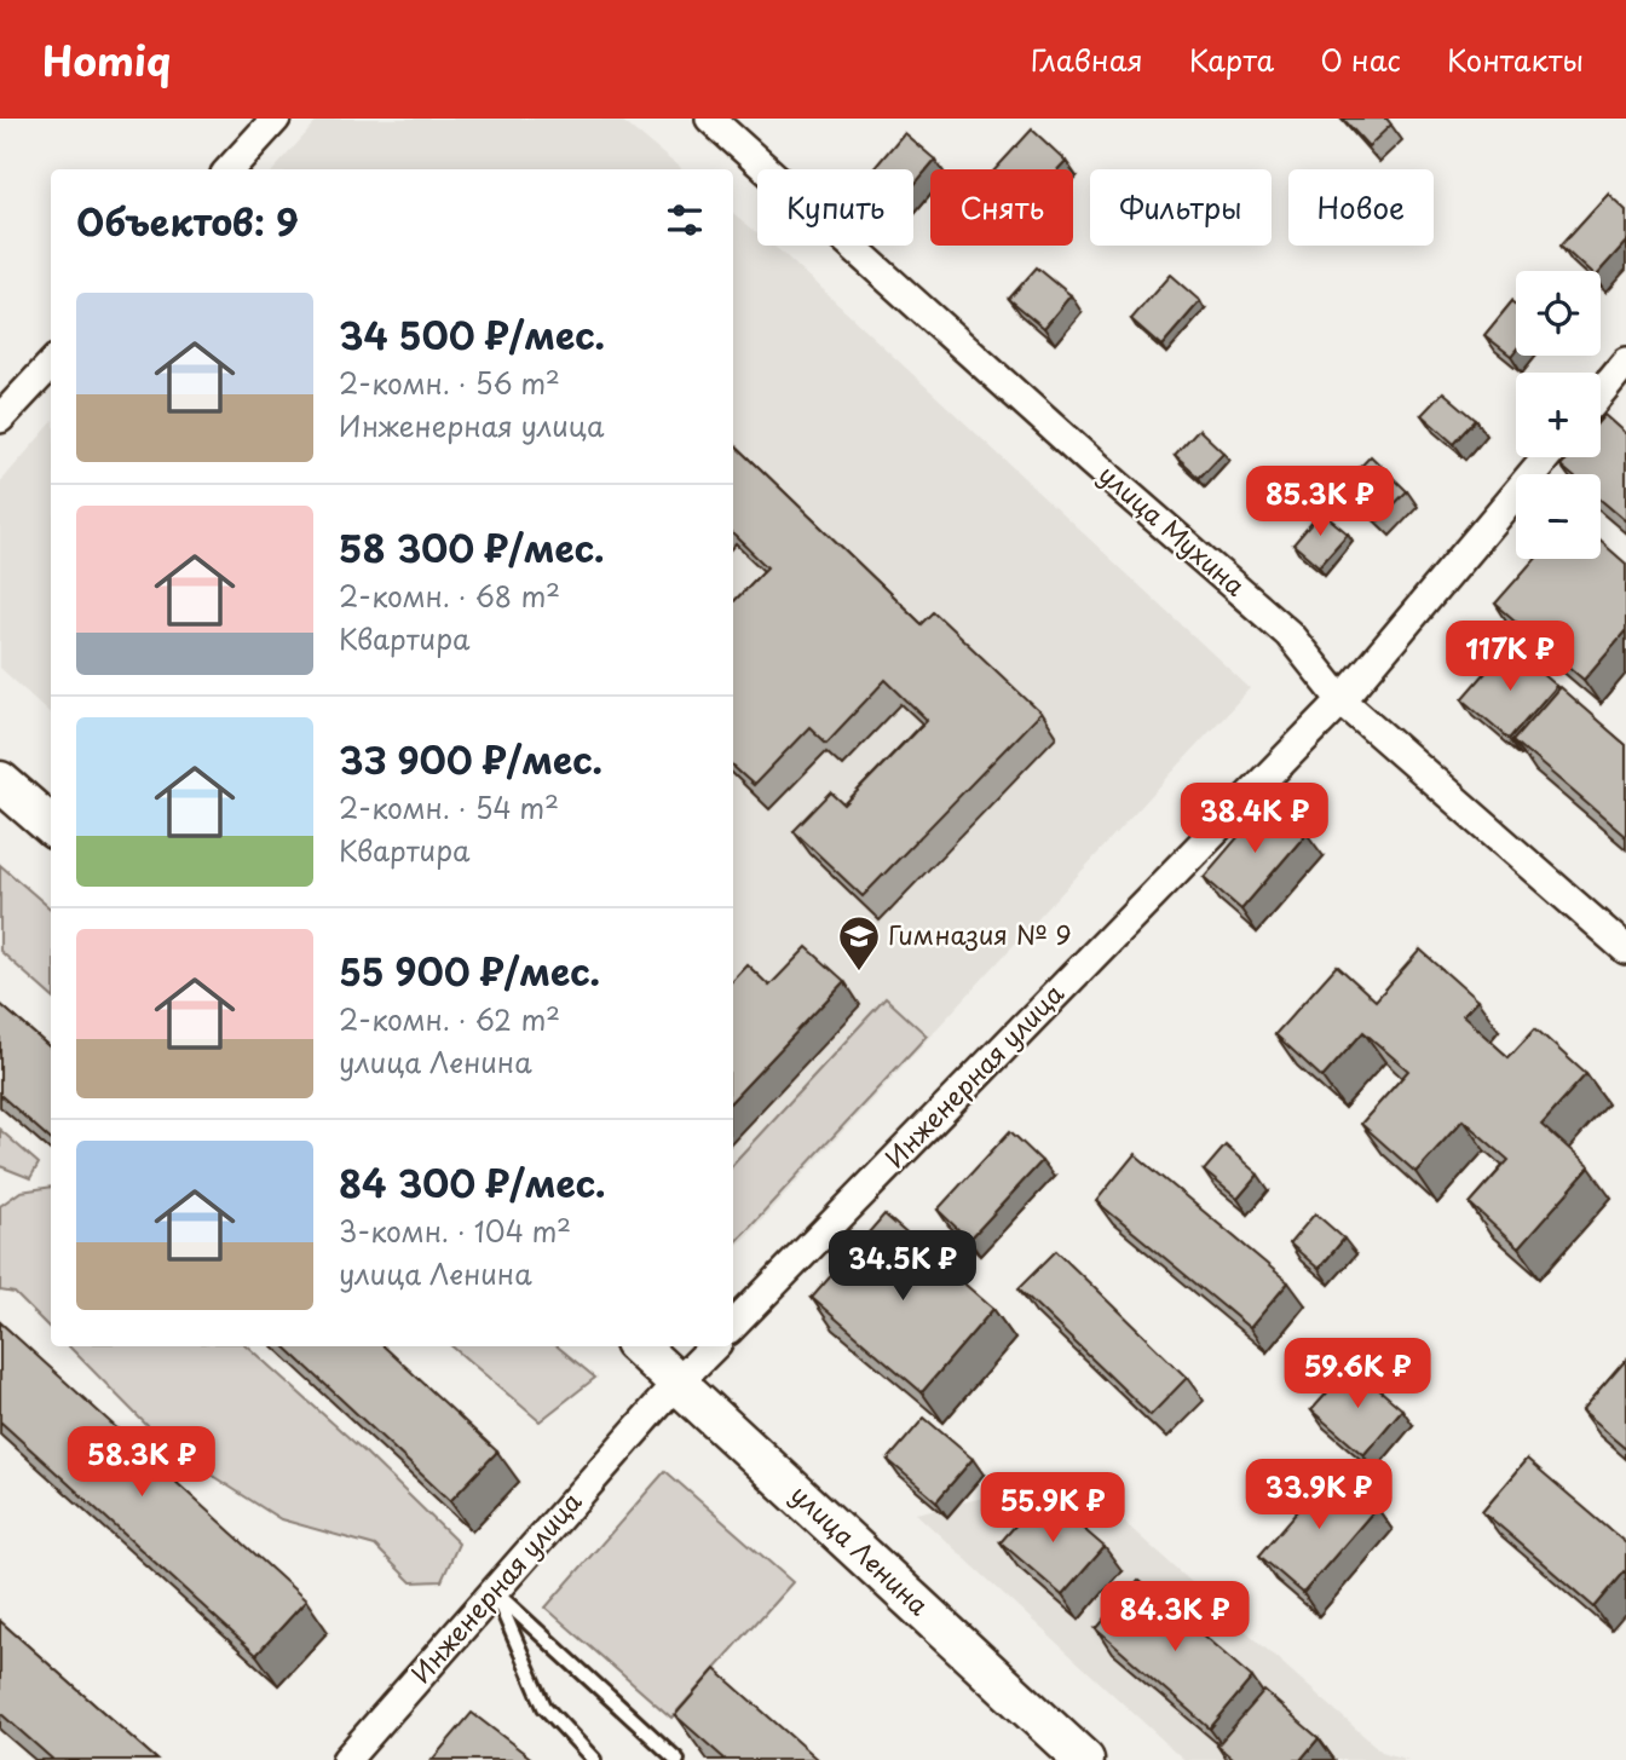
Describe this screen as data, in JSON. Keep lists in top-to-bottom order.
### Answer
{
  "streets": {
    "main road": ["улица Ленина"],
    "street": ["улица Мухина", "Инженерная улица"]
  },
  "crossings": [
    ["улица Мухина", "Инженерная улица"],
    ["Инженерная улица", "улица Ленина"]
  ],
  "places": {
    "school or university": ["Гимназия № 9"]
  },
  "page": {
    "header": "Homiq",
    "nav": [
      "Главная",
      "Карта",
      "О нас",
      "Контакты"
    ],
    "chip": [
      "Купить",
      "Снять",
      "Фильтры",
      "Новое"
    ],
    "heading": "Объектов: 9",
    "map_buttons": ["+", "−"],
    "list": [
      {
        "name": "34 500 ₽/мес.",
        "note": "2-комн. · 56 m² · Инженерная улица"
      },
      {
        "name": "58 300 ₽/мес.",
        "note": "2-комн. · 68 m² · Квартира"
      },
      {
        "name": "33 900 ₽/мес.",
        "note": "2-комн. · 54 m² · Квартира"
      },
      {
        "name": "55 900 ₽/мес.",
        "note": "2-комн. · 62 m² · улица Ленина"
      },
      {
        "name": "84 300 ₽/мес.",
        "note": "3-комн. · 104 m² · улица Ленина"
      }
    ],
    "price": [
      "85.3K ₽",
      "117K ₽",
      "38.4K ₽",
      "34.5K ₽",
      "59.6K ₽",
      "58.3K ₽",
      "33.9K ₽",
      "55.9K ₽",
      "84.3K ₽"
    ]
  }
}
